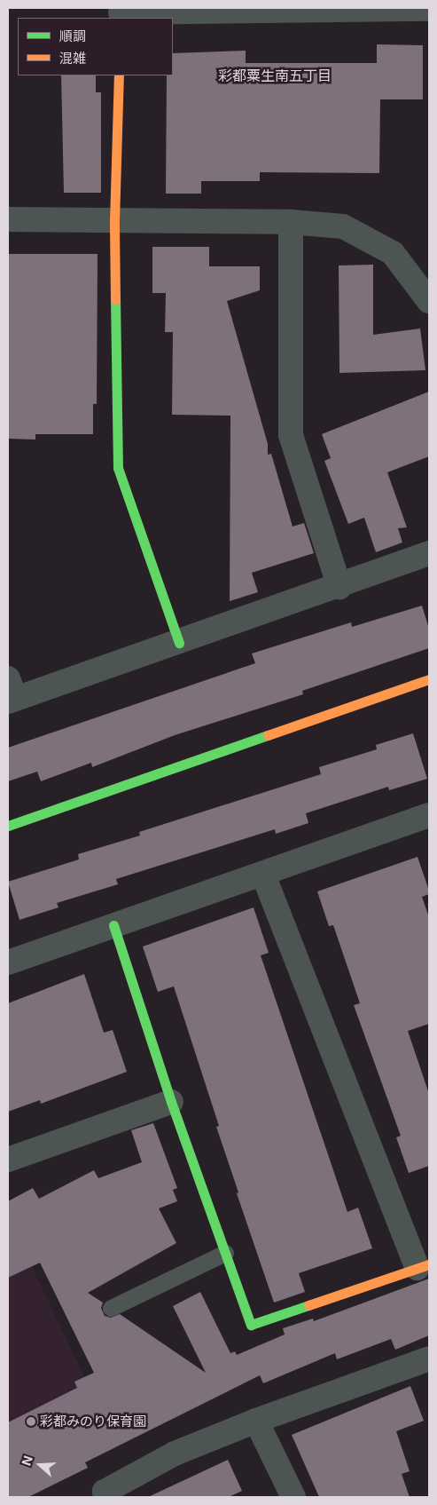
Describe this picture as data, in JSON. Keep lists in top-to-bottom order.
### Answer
{
  "districts": ["彩都粟生南五丁目"],
  "places": ["彩都みのり保育園"],
  "legend": ["順調", "混雑"],
  "north": "left"
}
